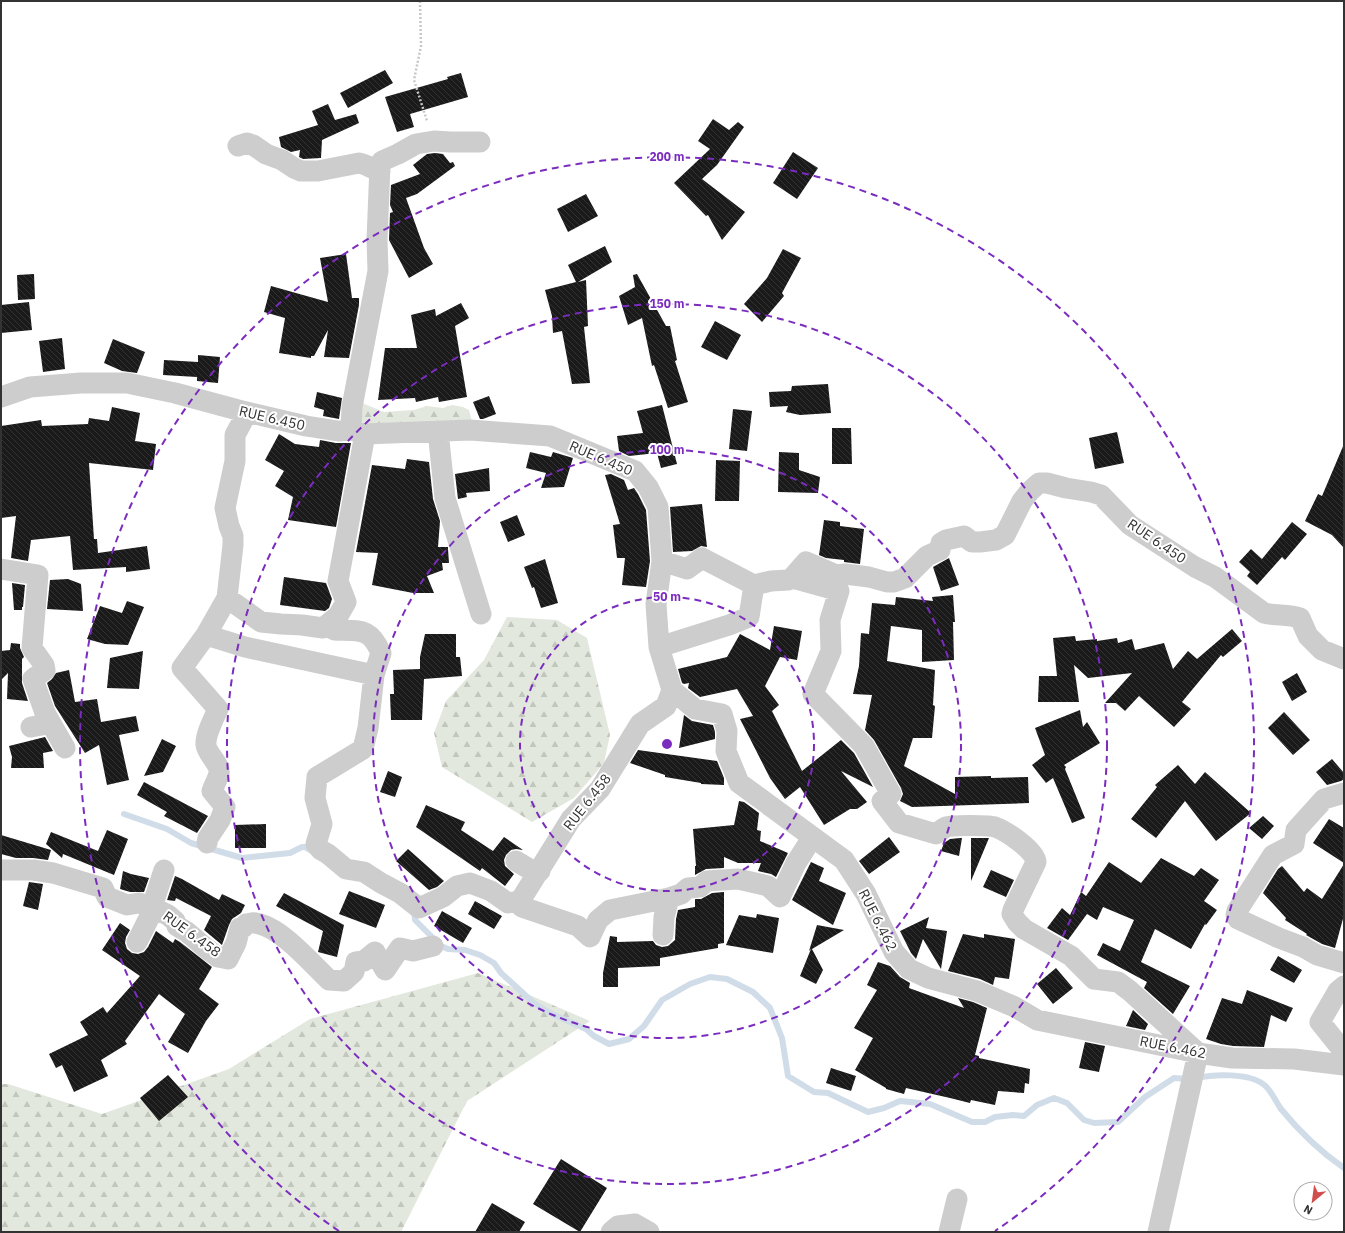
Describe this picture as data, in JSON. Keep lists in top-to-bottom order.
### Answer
{
  "streets": {
    "street": ["RUE 6.450", "RUE 6.458", "RUE 6.462"]
  },
  "crossings": [
    ["RUE 6.458", "RUE 6.462"]
  ],
  "north": "bottom left",
  "rings": [
    "200 m",
    "150 m",
    "100 m",
    "50 m"
  ]
}
